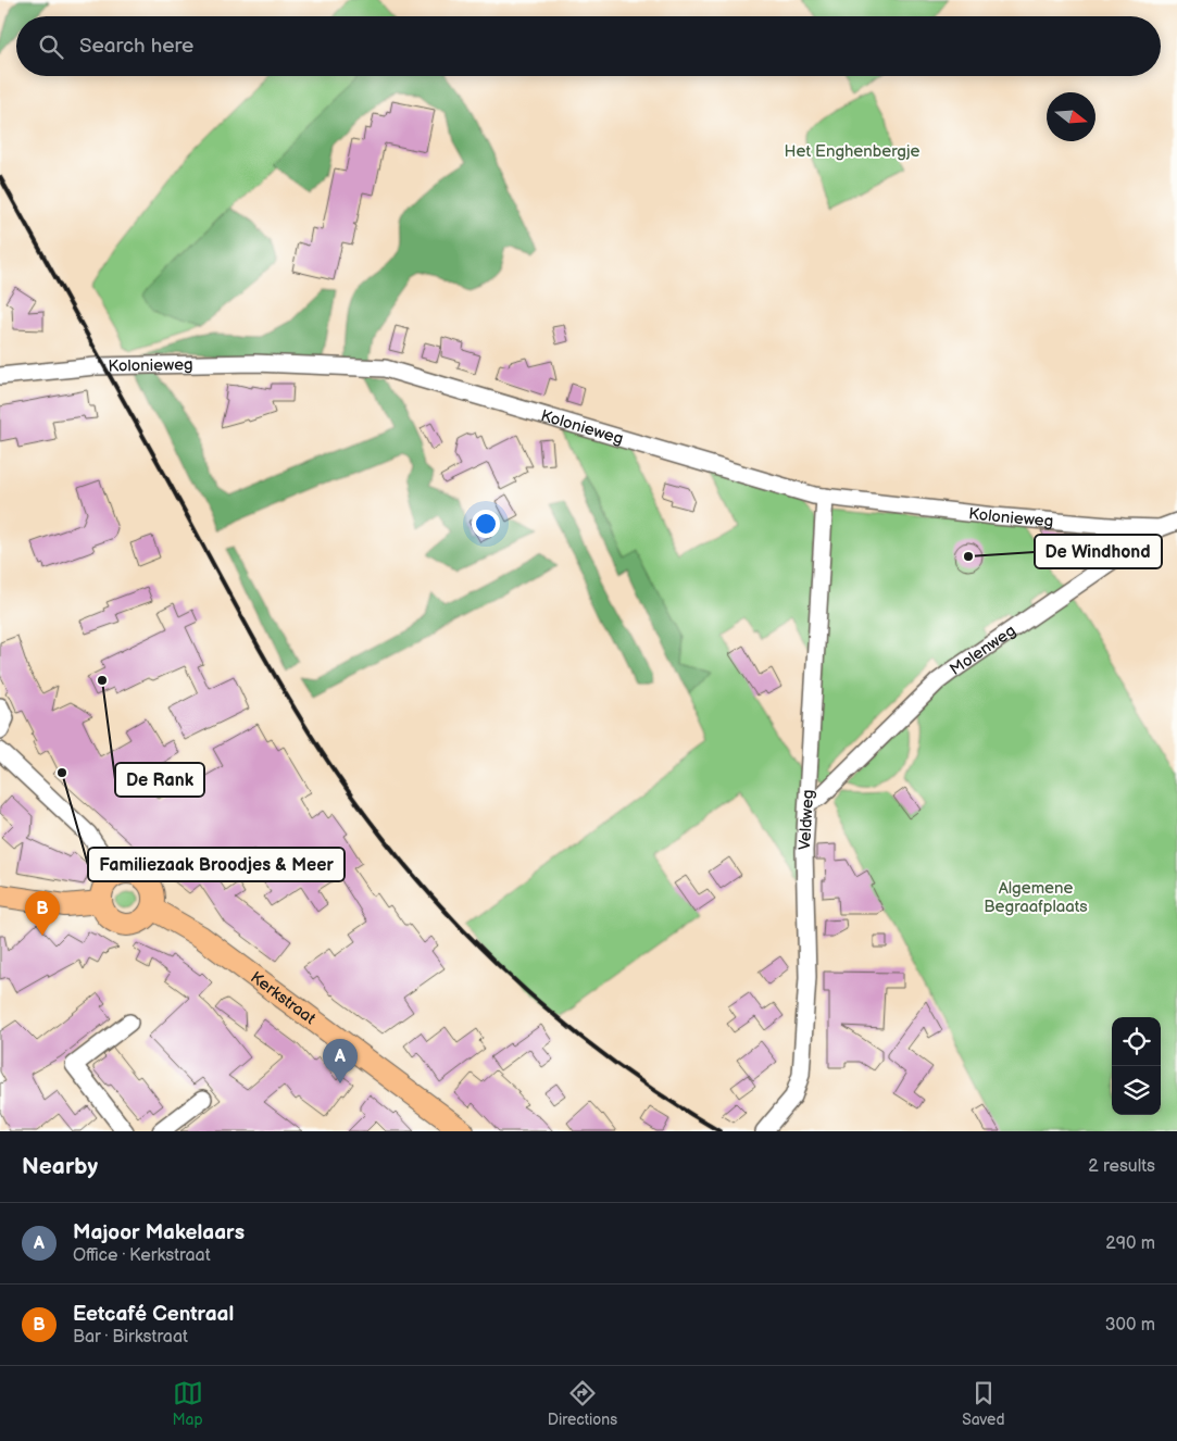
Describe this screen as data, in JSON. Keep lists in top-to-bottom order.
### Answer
{
  "streets": {
    "main road": ["Kerkstraat"],
    "street": ["Kolonieweg", "Molenweg", "Veldweg"]
  },
  "crossings": [
    ["Kolonieweg", "Molenweg"],
    ["Kolonieweg", "Veldweg"],
    ["Molenweg", "Veldweg"]
  ],
  "parks": ["Het Enghenbergje", "Algemene Begraafplaats"],
  "places": ["De Windhond", "De Rank", "Familiezaak Broodjes & Meer"],
  "north": "right",
  "page": {
    "search": "Search here",
    "pins": ["B", "A"],
    "heading": ["Nearby", "2 results"],
    "list": [
      {
        "mark": "A",
        "name": "Majoor Makelaars",
        "note": "Office · Kerkstraat",
        "value": "290 m"
      },
      {
        "mark": "B",
        "name": "Eetcafé Centraal",
        "note": "Bar · Birkstraat",
        "value": "300 m"
      }
    ],
    "nav": ["Map", "Directions", "Saved"]
  }
}
